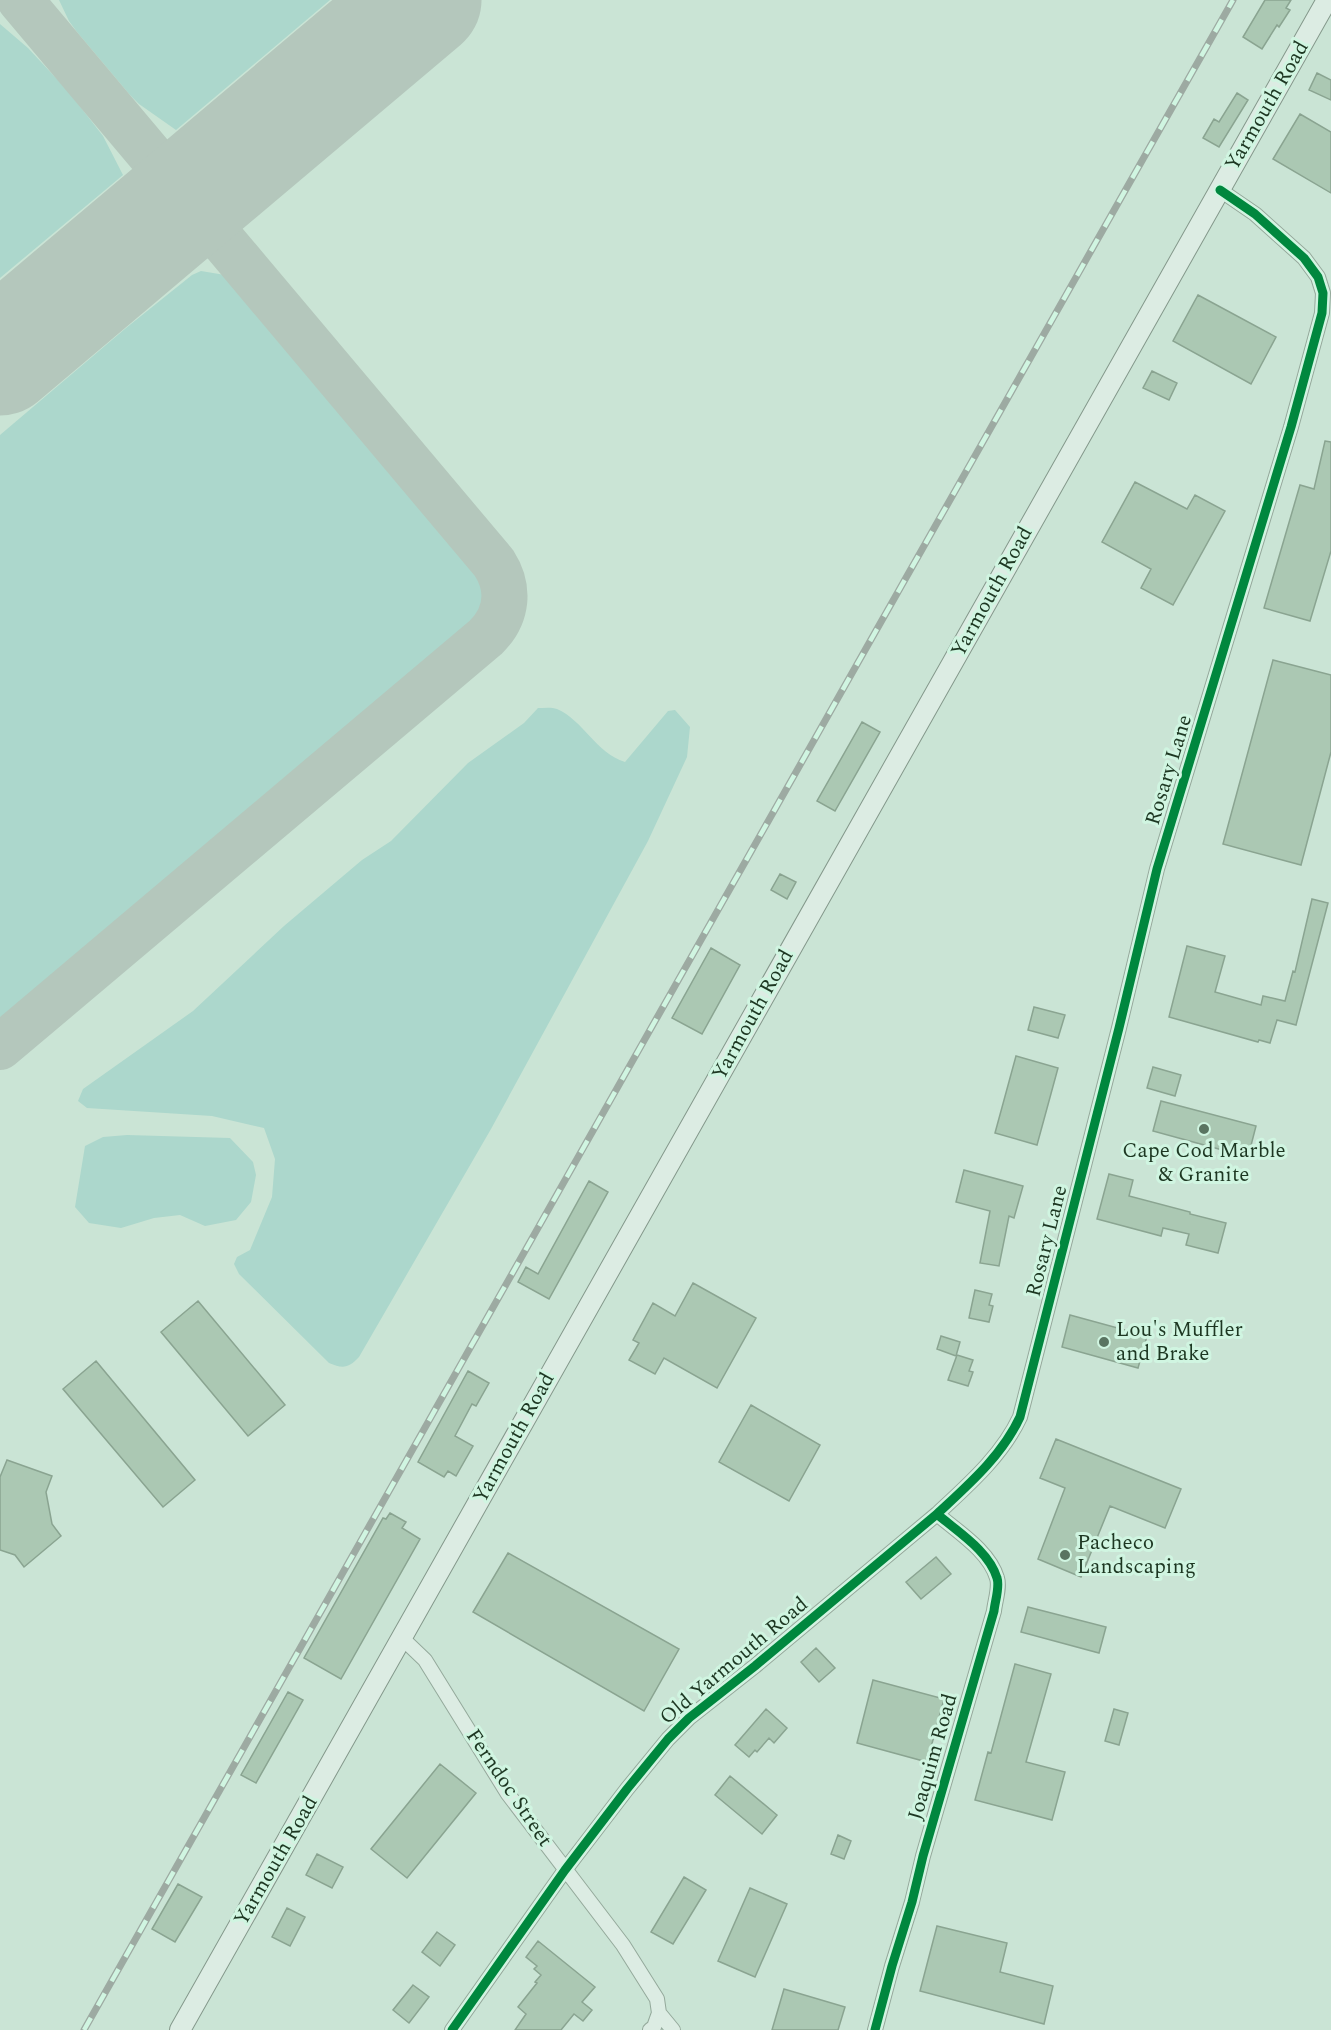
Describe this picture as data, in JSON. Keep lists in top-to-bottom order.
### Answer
{
  "streets": {
    "main road": ["Yarmouth Road"],
    "street": [
      "Rosary Lane",
      "Old Yarmouth Road",
      "Joaquim Road",
      "Ferndoc Street"
    ]
  },
  "crossings": [
    ["Yarmouth Road", "Rosary Lane"],
    ["Yarmouth Road", "Ferndoc Street"],
    ["Rosary Lane", "Old Yarmouth Road"],
    ["Old Yarmouth Road", "Joaquim Road"],
    ["Old Yarmouth Road", "Ferndoc Street"]
  ],
  "places": ["Cape Cod Marble & Granite", "Lou's Muffler and Brake", "Pacheco Landscaping"]
}
